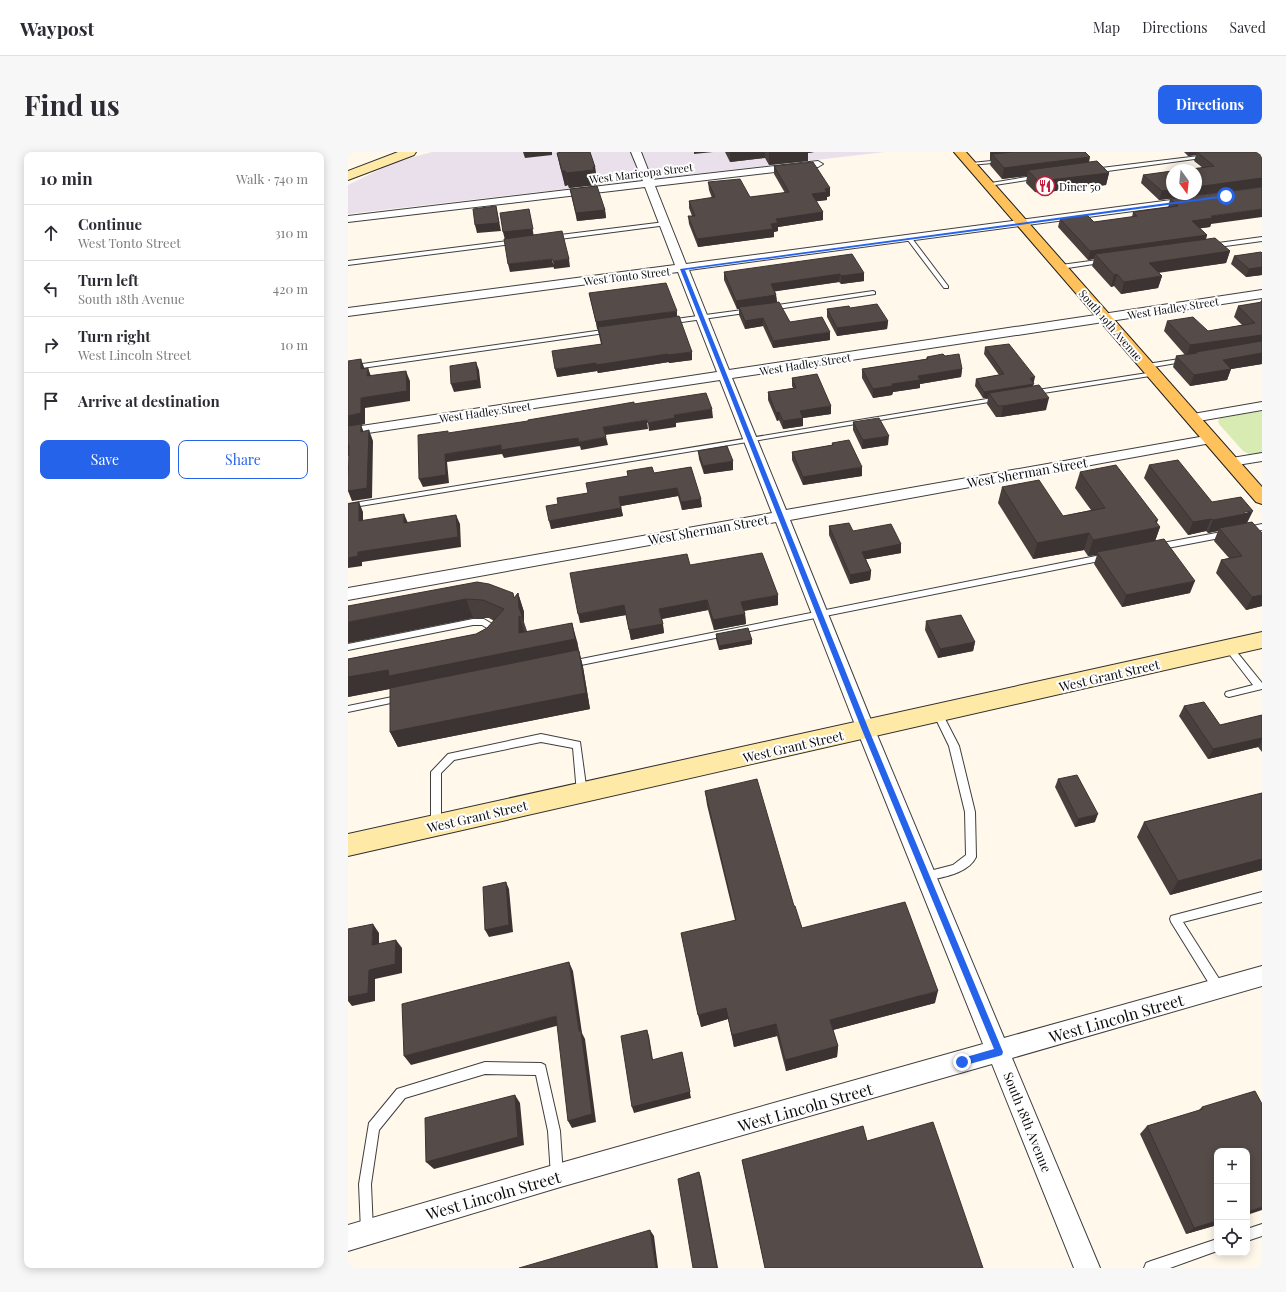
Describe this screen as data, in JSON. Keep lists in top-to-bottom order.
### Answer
{
  "streets": {
    "main road": ["South 19th Avenue", "West Grant Street"],
    "street": [
      "West Maricopa Street",
      "West Tonto Street",
      "West Hadley Street",
      "West Sherman Street",
      "West Lincoln Street",
      "South 18th Avenue"
    ]
  },
  "crossings": [
    ["West Maricopa Street", "South 18th Avenue"],
    ["West Tonto Street", "South 19th Avenue"],
    ["West Tonto Street", "South 18th Avenue"],
    ["West Hadley Street", "South 19th Avenue"],
    ["West Hadley Street", "South 18th Avenue"],
    ["South 19th Avenue", "West Sherman Street"],
    ["West Sherman Street", "South 18th Avenue"],
    ["West Grant Street", "South 18th Avenue"],
    ["West Lincoln Street", "South 18th Avenue"]
  ],
  "places": {
    "restaurant": ["Diner 50"]
  },
  "north": "bottom",
  "page": {
    "header": "Waypost",
    "nav": ["Map", "Directions", "Saved"],
    "buttons": [
      "Directions",
      ["Save", "Share"]
    ],
    "title": "Find us",
    "heading": ["10 min", "Walk · 740 m"],
    "list": [
      ["Continue", "West Tonto Street", "310 m"],
      ["Turn left", "South 18th Avenue", "420 m"],
      ["Turn right", "West Lincoln Street", "10 m"],
      "Arrive at destination"
    ],
    "map_buttons": ["+", "−"]
  }
}
